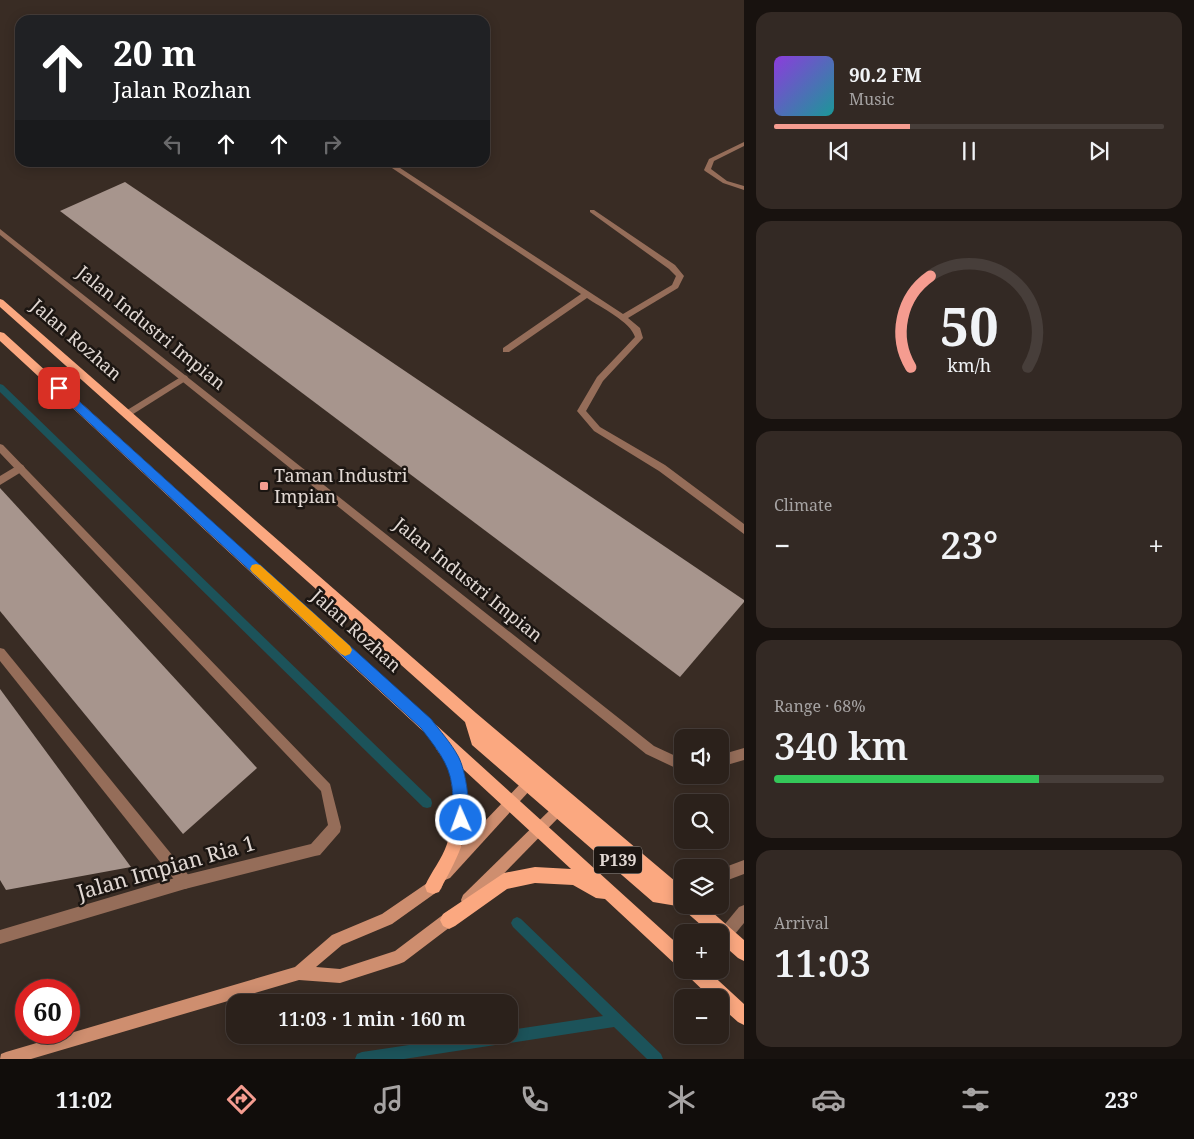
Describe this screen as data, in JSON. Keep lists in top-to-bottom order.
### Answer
{
  "streets": {
    "main road": ["Jalan Rozhan", "P139"],
    "street": ["Jalan Industri Impian", "Jalan Impian Ria 1"]
  },
  "crossings": [
    ["Jalan Rozhan", "P139"]
  ],
  "places": {
    "transit": ["Taman Industri Impian"]
  },
  "page": {
    "turn": ["20 m", "Jalan Rozhan"],
    "song": ["90.2 FM", "Music"],
    "tile": [
      "Climate",
      ["Range · 68%", "340 km"],
      ["Arrival", "11:03"]
    ],
    "heat": ["−", "23°", "+"],
    "map_buttons": ["+", "−"],
    "limit": "60",
    "trip": "11:03 · 1 min · 160 m",
    "tabs": ["11:02", "23°"],
    "gauge": ["50", "km/h"]
  }
}
